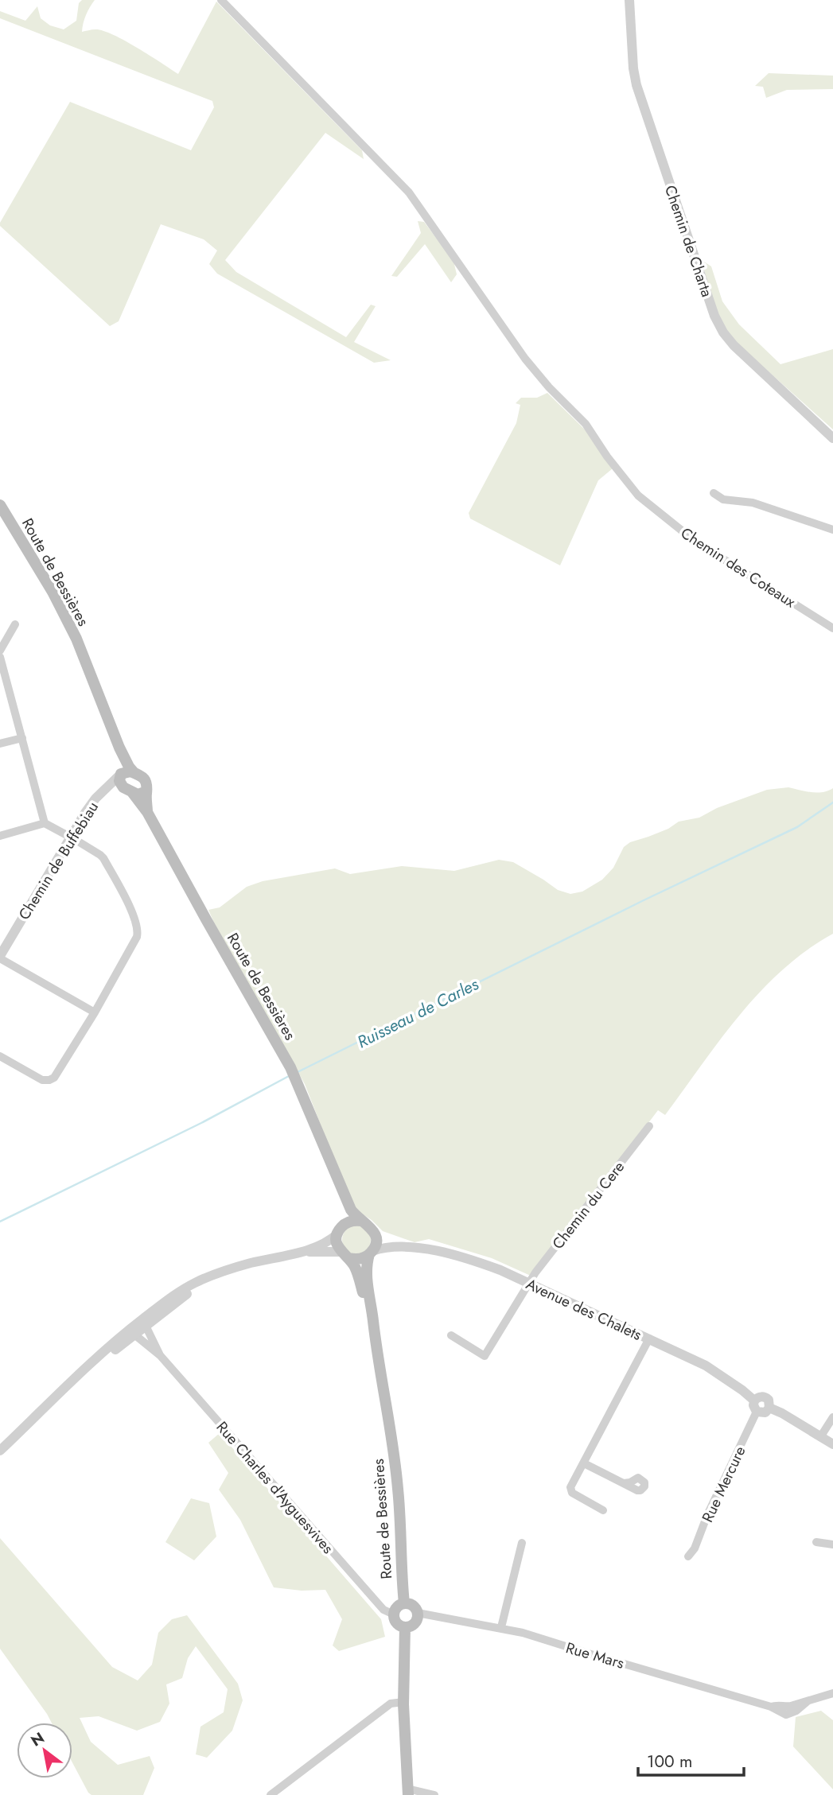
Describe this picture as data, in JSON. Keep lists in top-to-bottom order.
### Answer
{
  "streets": {
    "main road": ["Route de Bessières"],
    "street": [
      "Chemin de Charta",
      "Chemin des Coteaux",
      "Chemin de Buffebiau",
      "Chemin du Cere",
      "Avenue des Chalets",
      "Rue Mercure",
      "Rue Charles d'Ayguesvives",
      "Rue Mars"
    ]
  },
  "crossings": [
    ["Route de Bessières", "Chemin de Buffebiau"],
    ["Route de Bessières", "Avenue des Chalets"],
    ["Route de Bessières", "Rue Charles d'Ayguesvives"],
    ["Route de Bessières", "Rue Mars"],
    ["Chemin du Cere", "Avenue des Chalets"],
    ["Avenue des Chalets", "Rue Mercure"],
    ["Rue Charles d'Ayguesvives", "Rue Mars"]
  ],
  "water": ["Ruisseau de Carles"],
  "scale_bar": "100 m",
  "north": "top left"
}
